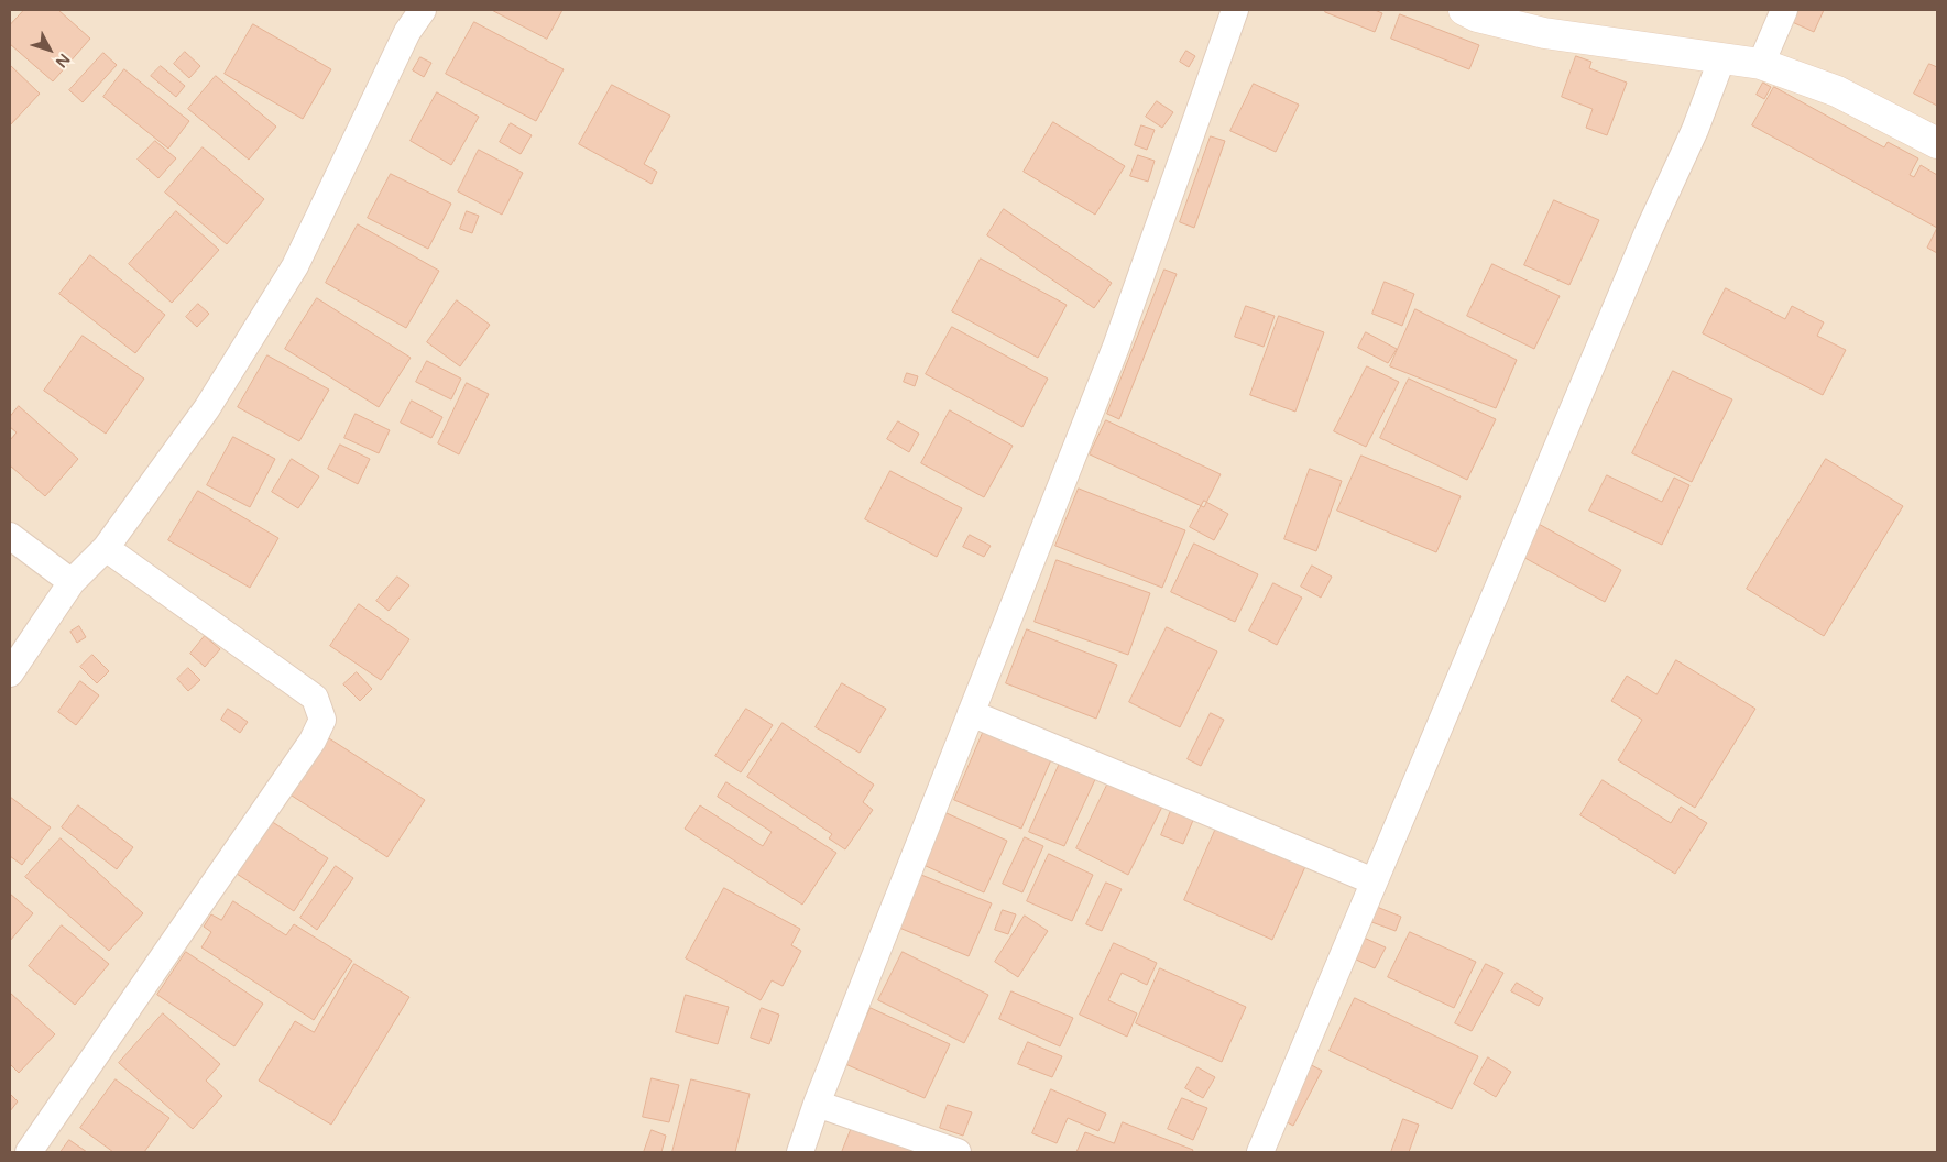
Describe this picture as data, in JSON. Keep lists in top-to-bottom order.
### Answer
{
  "north": "bottom right"
}
